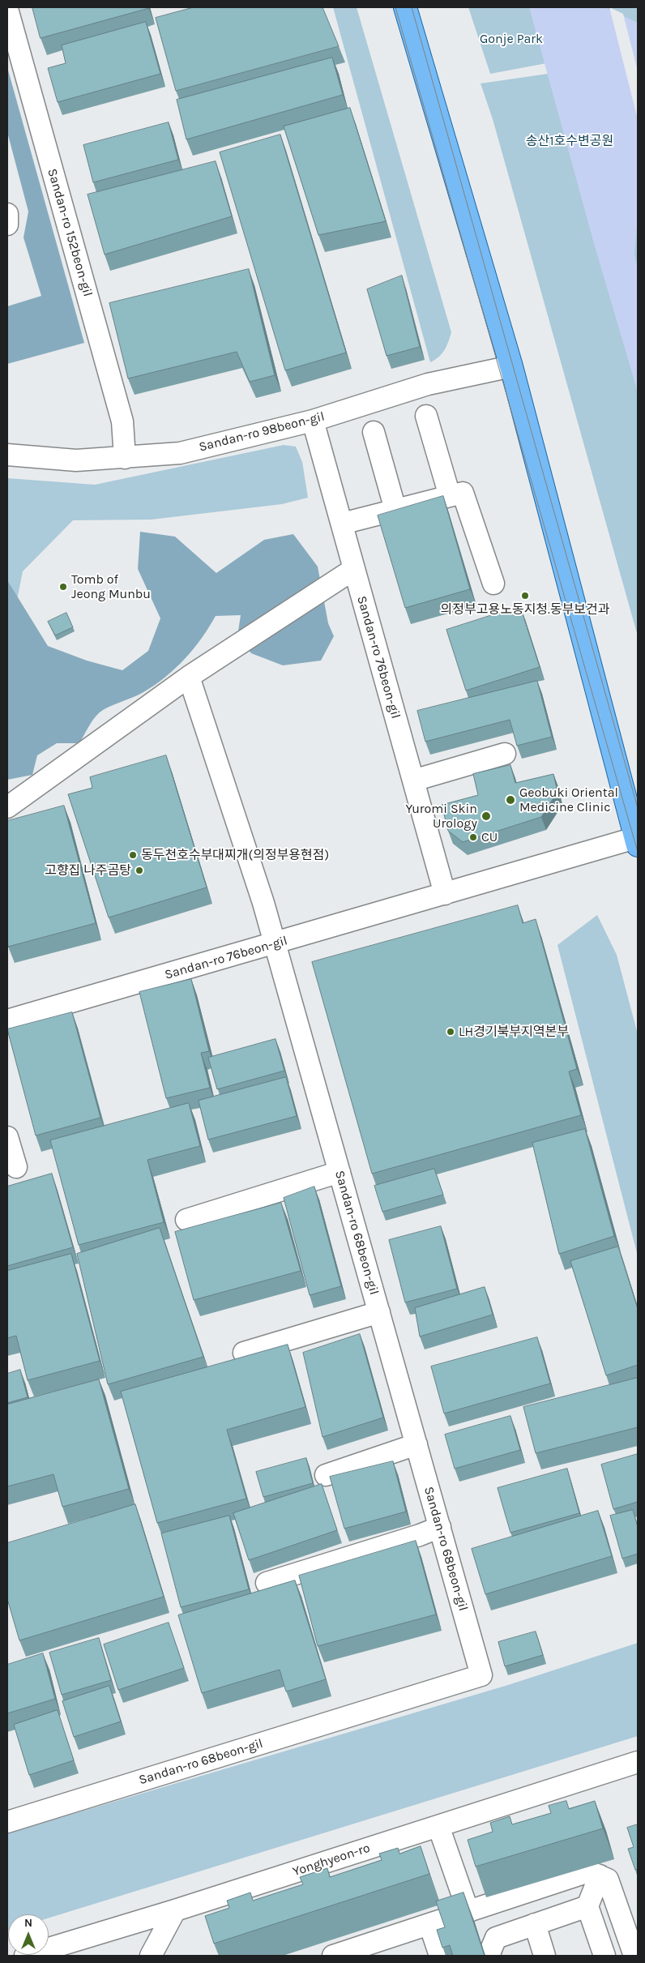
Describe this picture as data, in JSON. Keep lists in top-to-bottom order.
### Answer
{
  "streets": {
    "street": [
      "Sandan-ro 152beon-gil",
      "Sandan-ro 98beon-gil",
      "Sandan-ro 76beon-gil",
      "Sandan-ro 68beon-gil",
      "Yonghyeon-ro"
    ]
  },
  "crossings": [
    ["Sandan-ro 152beon-gil", "Sandan-ro 98beon-gil"],
    ["Sandan-ro 98beon-gil", "Sandan-ro 76beon-gil"],
    ["Sandan-ro 76beon-gil", "Sandan-ro 68beon-gil"]
  ],
  "parks": ["Gonje Park", "송산1호수변공원"],
  "places": [
    "Tomb of Jeong Munbu",
    "의정부고용노동지청.동부보건과",
    "Geobuki Oriental Medicine Clinic",
    "Yuromi Skin Urology",
    "CU",
    "동두천호수부대찌개(의정부용현점)",
    "고향집 나주곰탕",
    "LH경기북부지역본부"
  ],
  "north": "top"
}
